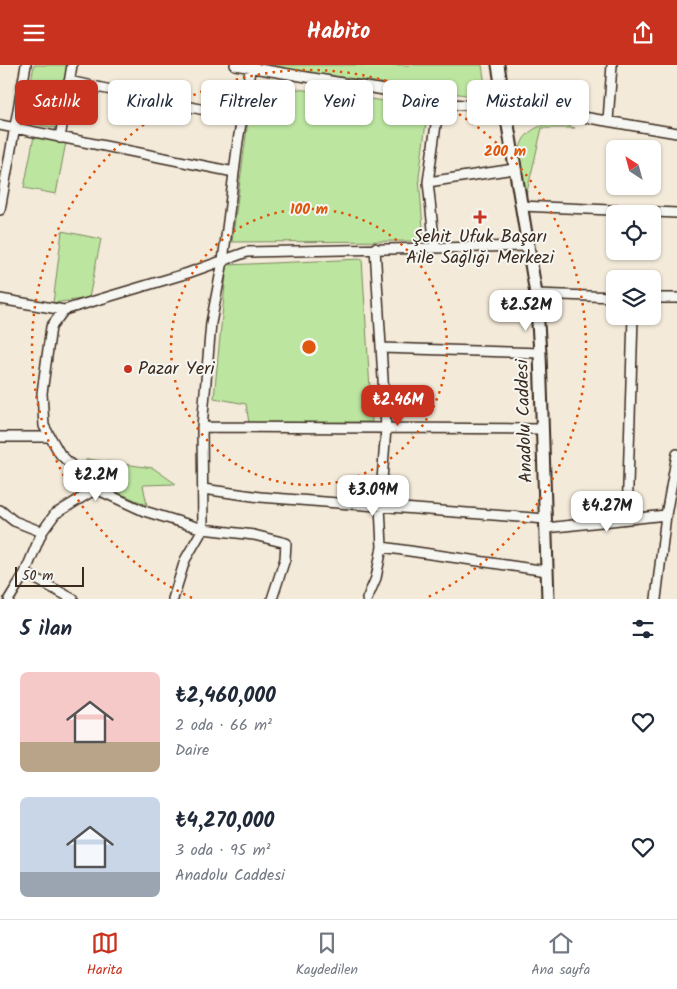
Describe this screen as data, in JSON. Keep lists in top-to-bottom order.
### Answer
{
  "streets": {
    "street": ["Anadolu Caddesi"]
  },
  "places": {
    "health": ["Şehit Ufuk Başarı Aile Sağlığı Merkezi"],
    "other": ["Pazar Yeri"]
  },
  "scale_bar": "50 m",
  "north": "top left",
  "page": {
    "header": "Habito",
    "chip": [
      "Satılık",
      "Kiralık",
      "Filtreler",
      "Yeni",
      "Daire",
      "Müstakil ev"
    ],
    "price": [
      "₺2.52M",
      "₺2.46M",
      "₺2.2M",
      "₺3.09M",
      "₺4.27M"
    ],
    "scale": "50 m",
    "heading": "5 ilan",
    "list": [
      {
        "name": "₺2,460,000",
        "note": "2 oda · 66 m² · Daire"
      },
      {
        "name": "₺4,270,000",
        "note": "3 oda · 95 m² · Anadolu Caddesi"
      }
    ],
    "tabs": ["Harita", "Kaydedilen", "Ana sayfa"]
  },
  "rings": ["200 m", "100 m"]
}
